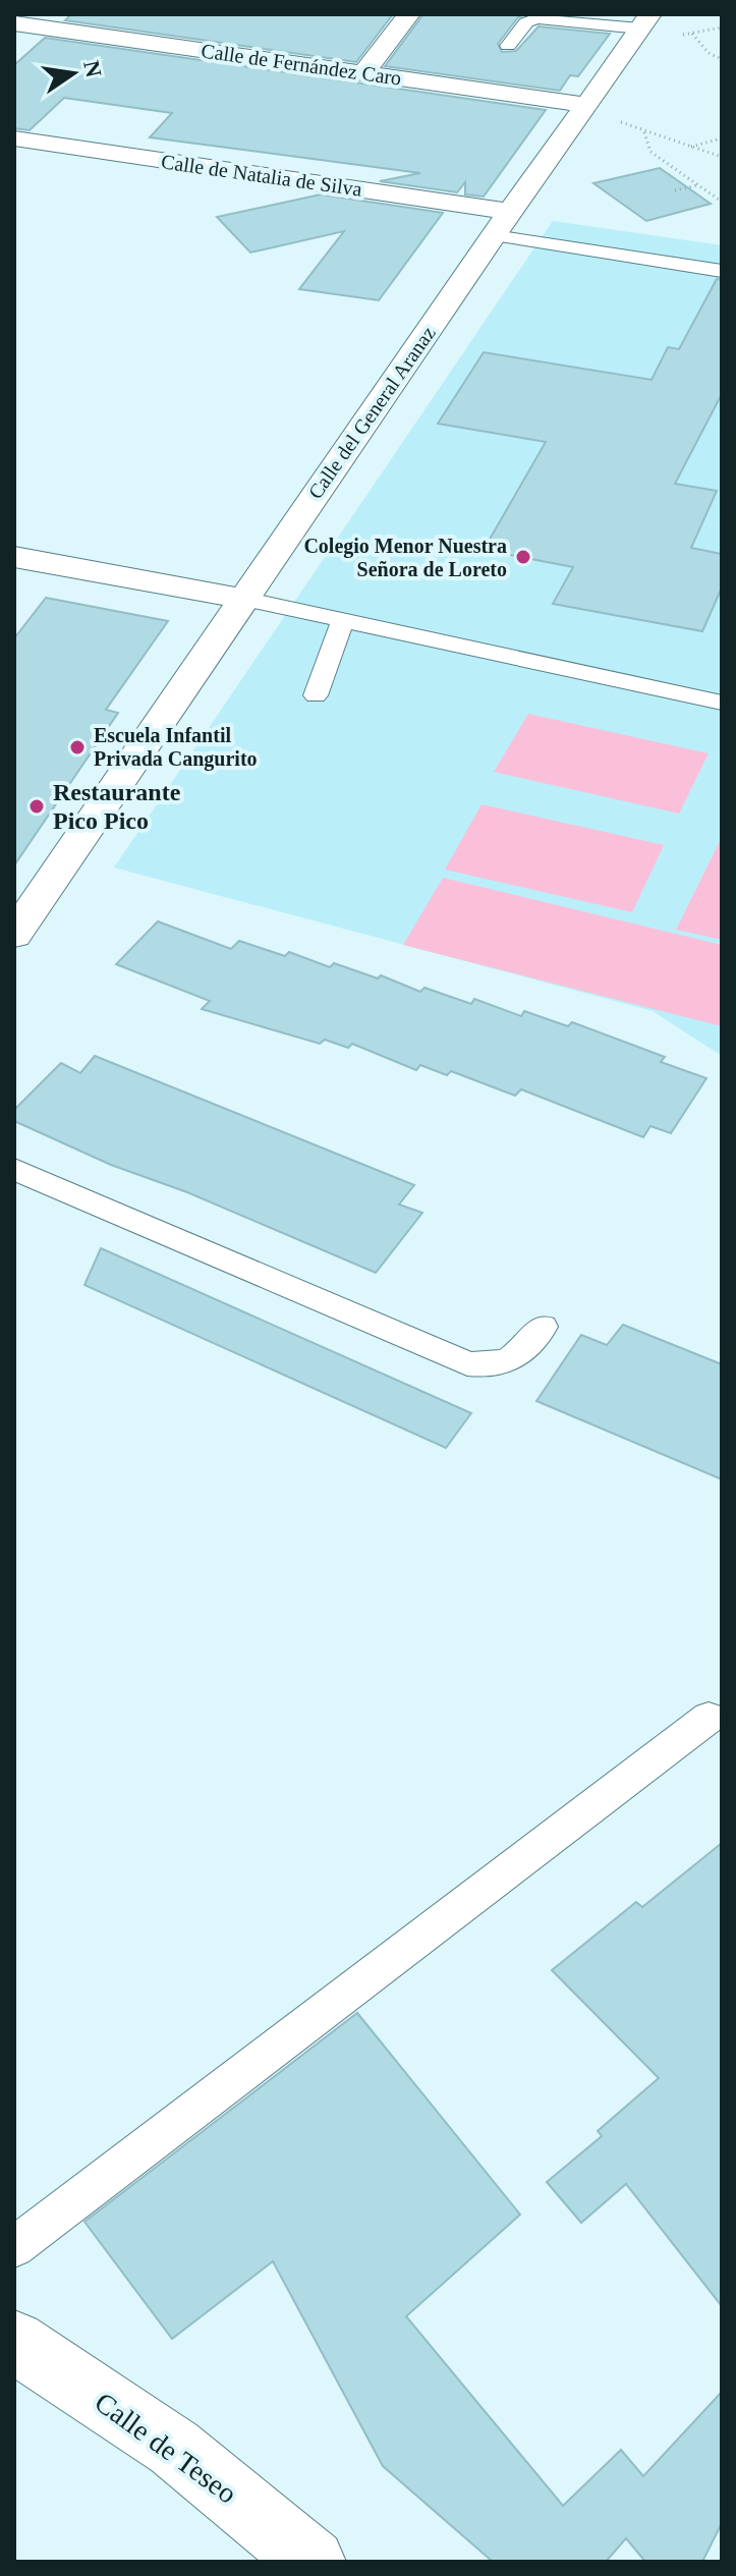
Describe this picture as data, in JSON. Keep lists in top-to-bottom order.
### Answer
{
  "streets": {
    "street": [
      "Calle de Fernández Caro",
      "Calle de Natalia de Silva",
      "Calle del General Aranaz",
      "Calle de Teseo"
    ]
  },
  "crossings": [
    ["Calle de Fernández Caro", "Calle del General Aranaz"],
    ["Calle de Natalia de Silva", "Calle del General Aranaz"]
  ],
  "places": ["Colegio Menor Nuestra Señora de Loreto", "Escuela Infantil Privada Cangurito", "Restaurante Pico Pico"],
  "north": "right"
}
